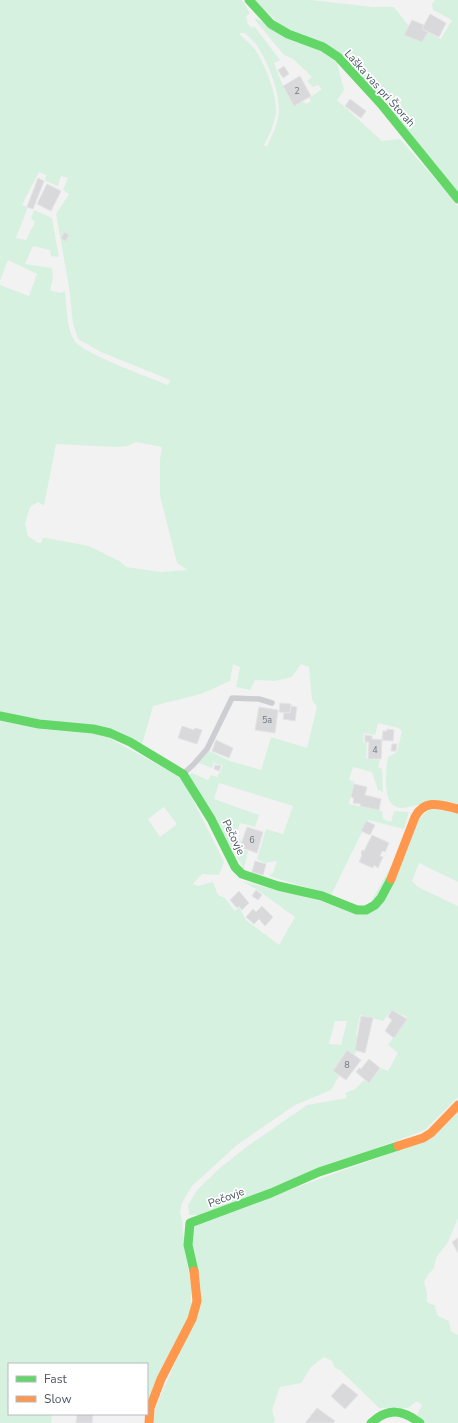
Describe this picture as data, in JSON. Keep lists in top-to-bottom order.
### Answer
{
  "streets": {
    "street": ["Laška vas pri Štorah", "Pečovje"]
  },
  "house_numbers": [
    "2",
    "5a",
    "4",
    "6",
    "8"
  ],
  "legend": ["Fast", "Slow"]
}
